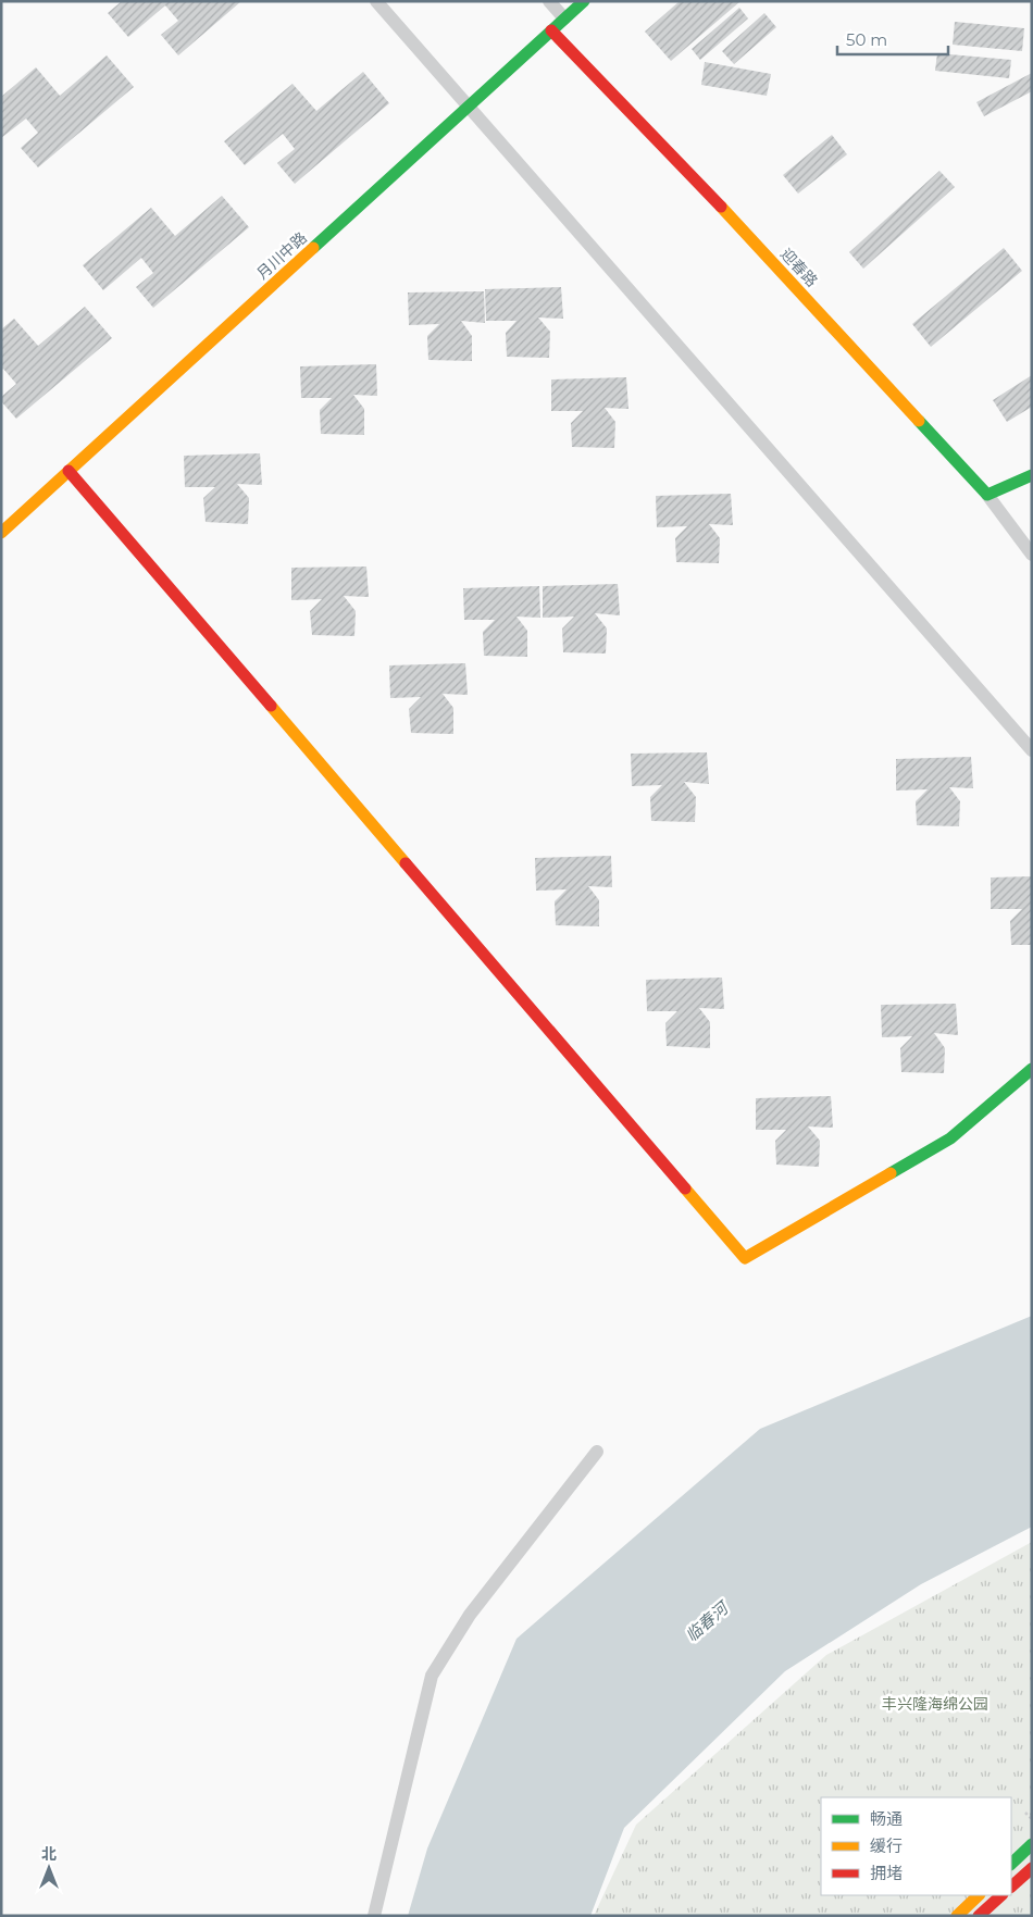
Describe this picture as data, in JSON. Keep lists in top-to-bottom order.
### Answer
{
  "streets": {
    "street": ["月川中路", "迎春路"]
  },
  "crossings": [
    ["月川中路", "迎春路"]
  ],
  "water": ["临春河"],
  "parks": ["丰兴隆海绵公园"],
  "legend": ["畅通", "缓行", "拥堵"],
  "scale_bar": "50 m",
  "north": "top"
}
